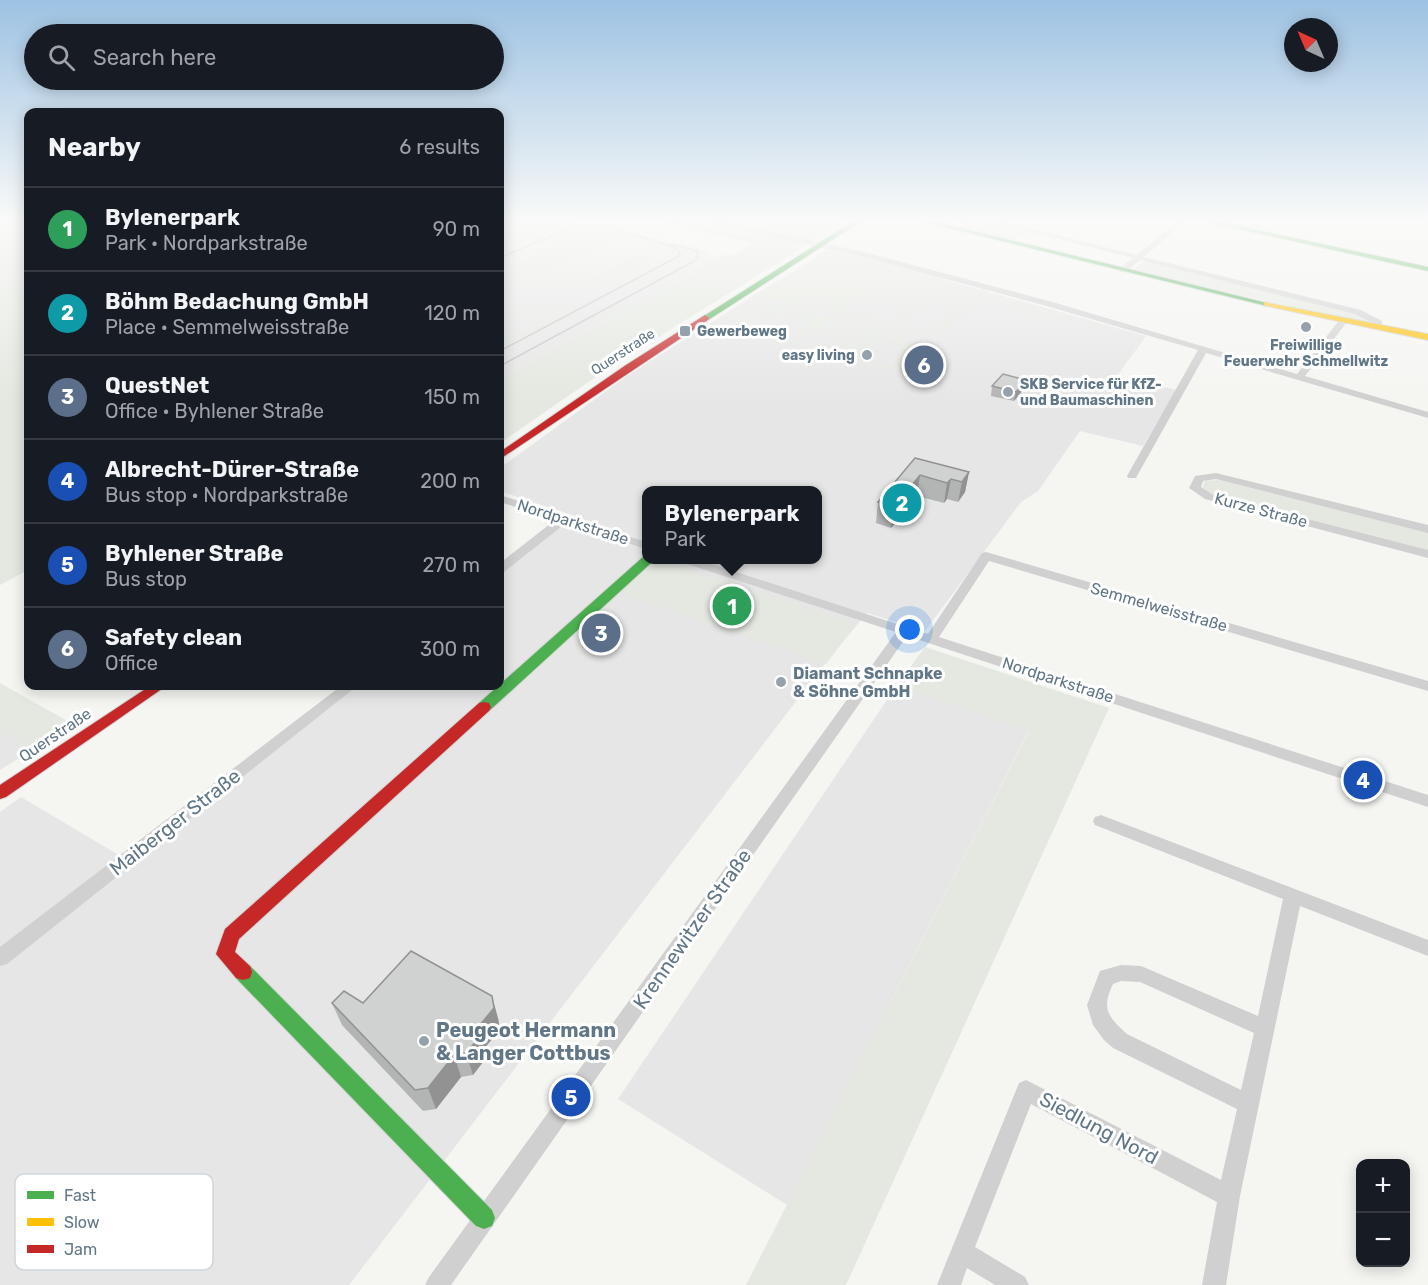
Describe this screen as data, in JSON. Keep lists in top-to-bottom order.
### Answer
{
  "streets": {
    "street": [
      "Querstraße",
      "Kurze Straße",
      "Nordparkstraße",
      "Semmelweisstraße",
      "Maiberger Straße",
      "Krennewitzer Straße",
      "Siedlung Nord"
    ]
  },
  "crossings": [
    ["Nordparkstraße", "Semmelweisstraße"],
    ["Nordparkstraße", "Krennewitzer Straße"]
  ],
  "places": {
    "other": [
      "Freiwillige Feuerwehr Schmellwitz",
      "easy living",
      "SKB Service für KfZ- und Baumaschinen",
      "Diamant Schnapke & Söhne GmbH",
      "Peugeot Hermann & Langer Cottbus"
    ],
    "transit": ["Gewerbeweg"]
  },
  "legend": ["Fast", "Slow", "Jam"],
  "north": "top left",
  "page": {
    "search": "Search here",
    "heading": ["Nearby", "6 results"],
    "list": [
      {
        "mark": "1",
        "name": "Bylenerpark",
        "note": "Park · Nordparkstraße",
        "value": "90 m"
      },
      {
        "mark": "2",
        "name": "Böhm Bedachung GmbH",
        "note": "Place · Semmelweisstraße",
        "value": "120 m"
      },
      {
        "mark": "3",
        "name": "QuestNet",
        "note": "Office · Byhlener Straße",
        "value": "150 m"
      },
      {
        "mark": "4",
        "name": "Albrecht-Dürer-Straße",
        "note": "Bus stop · Nordparkstraße",
        "value": "200 m"
      },
      {
        "mark": "5",
        "name": "Byhlener Straße",
        "note": "Bus stop",
        "value": "270 m"
      },
      {
        "mark": "6",
        "name": "Safety clean",
        "note": "Office",
        "value": "300 m"
      }
    ],
    "pins": [
      "6",
      "2",
      "1",
      "3",
      "4",
      "5"
    ],
    "popup": ["Bylenerpark", "Park"],
    "map_buttons": ["+", "−"]
  }
}
